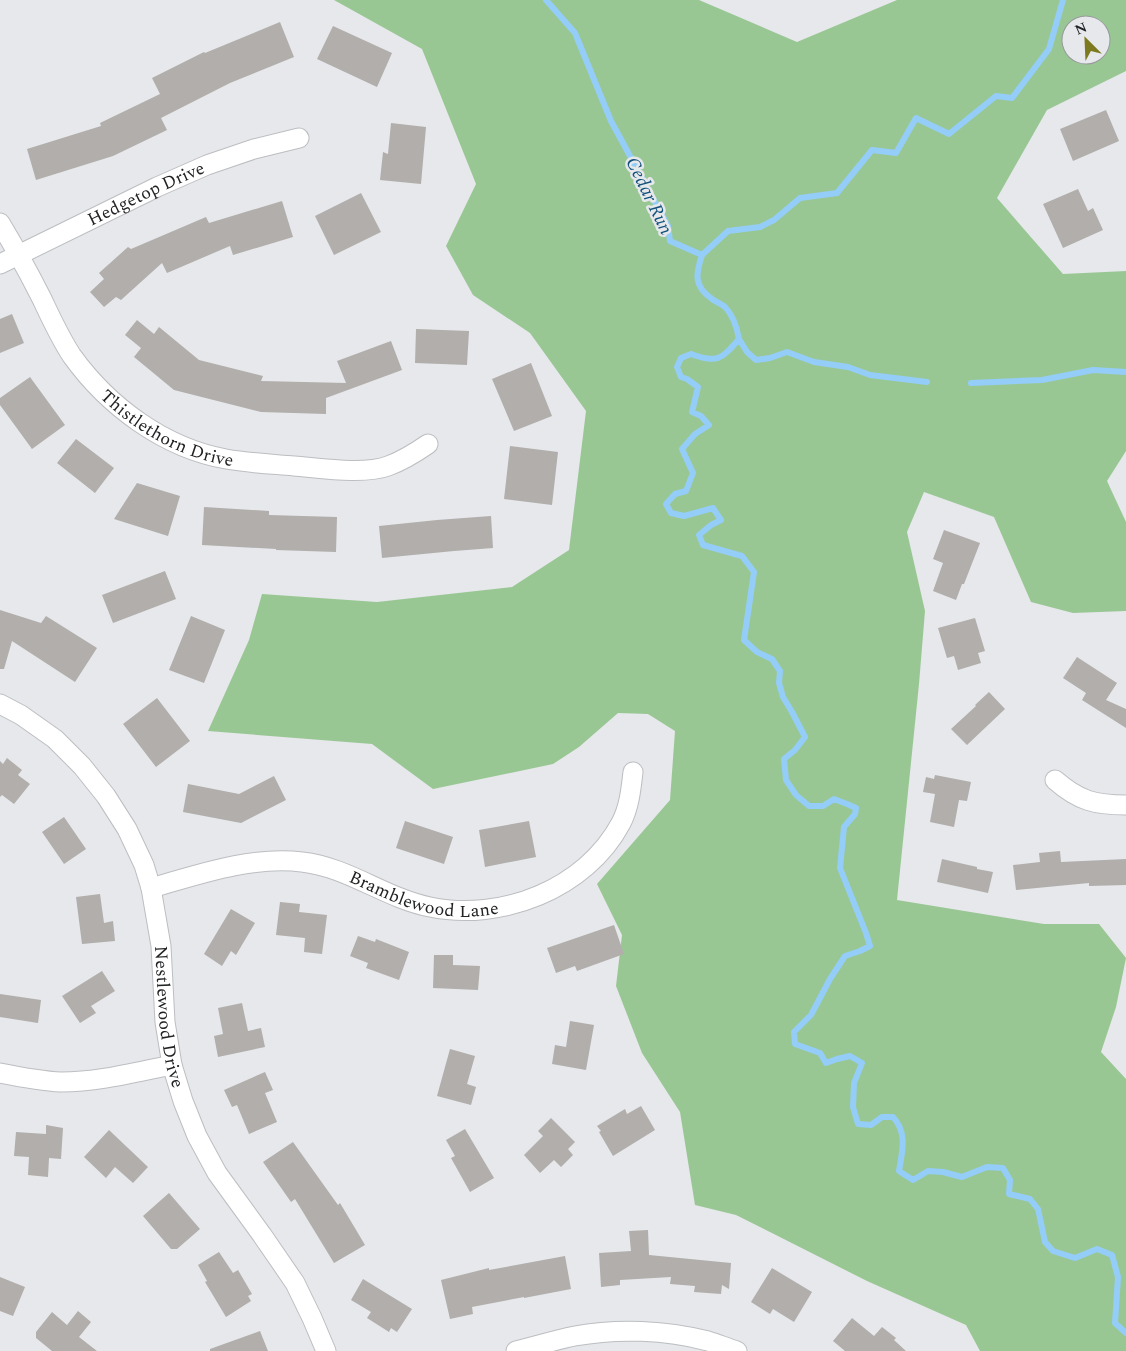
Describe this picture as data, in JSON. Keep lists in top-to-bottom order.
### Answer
{
  "streets": {
    "street": [
      "Hedgetop Drive",
      "Thistlethorn Drive",
      "Bramblewood Lane",
      "Nestlewood Drive"
    ]
  },
  "crossings": [
    ["Hedgetop Drive", "Thistlethorn Drive"],
    ["Bramblewood Lane", "Nestlewood Drive"]
  ],
  "water": ["Cedar Run"],
  "north": "top left"
}
